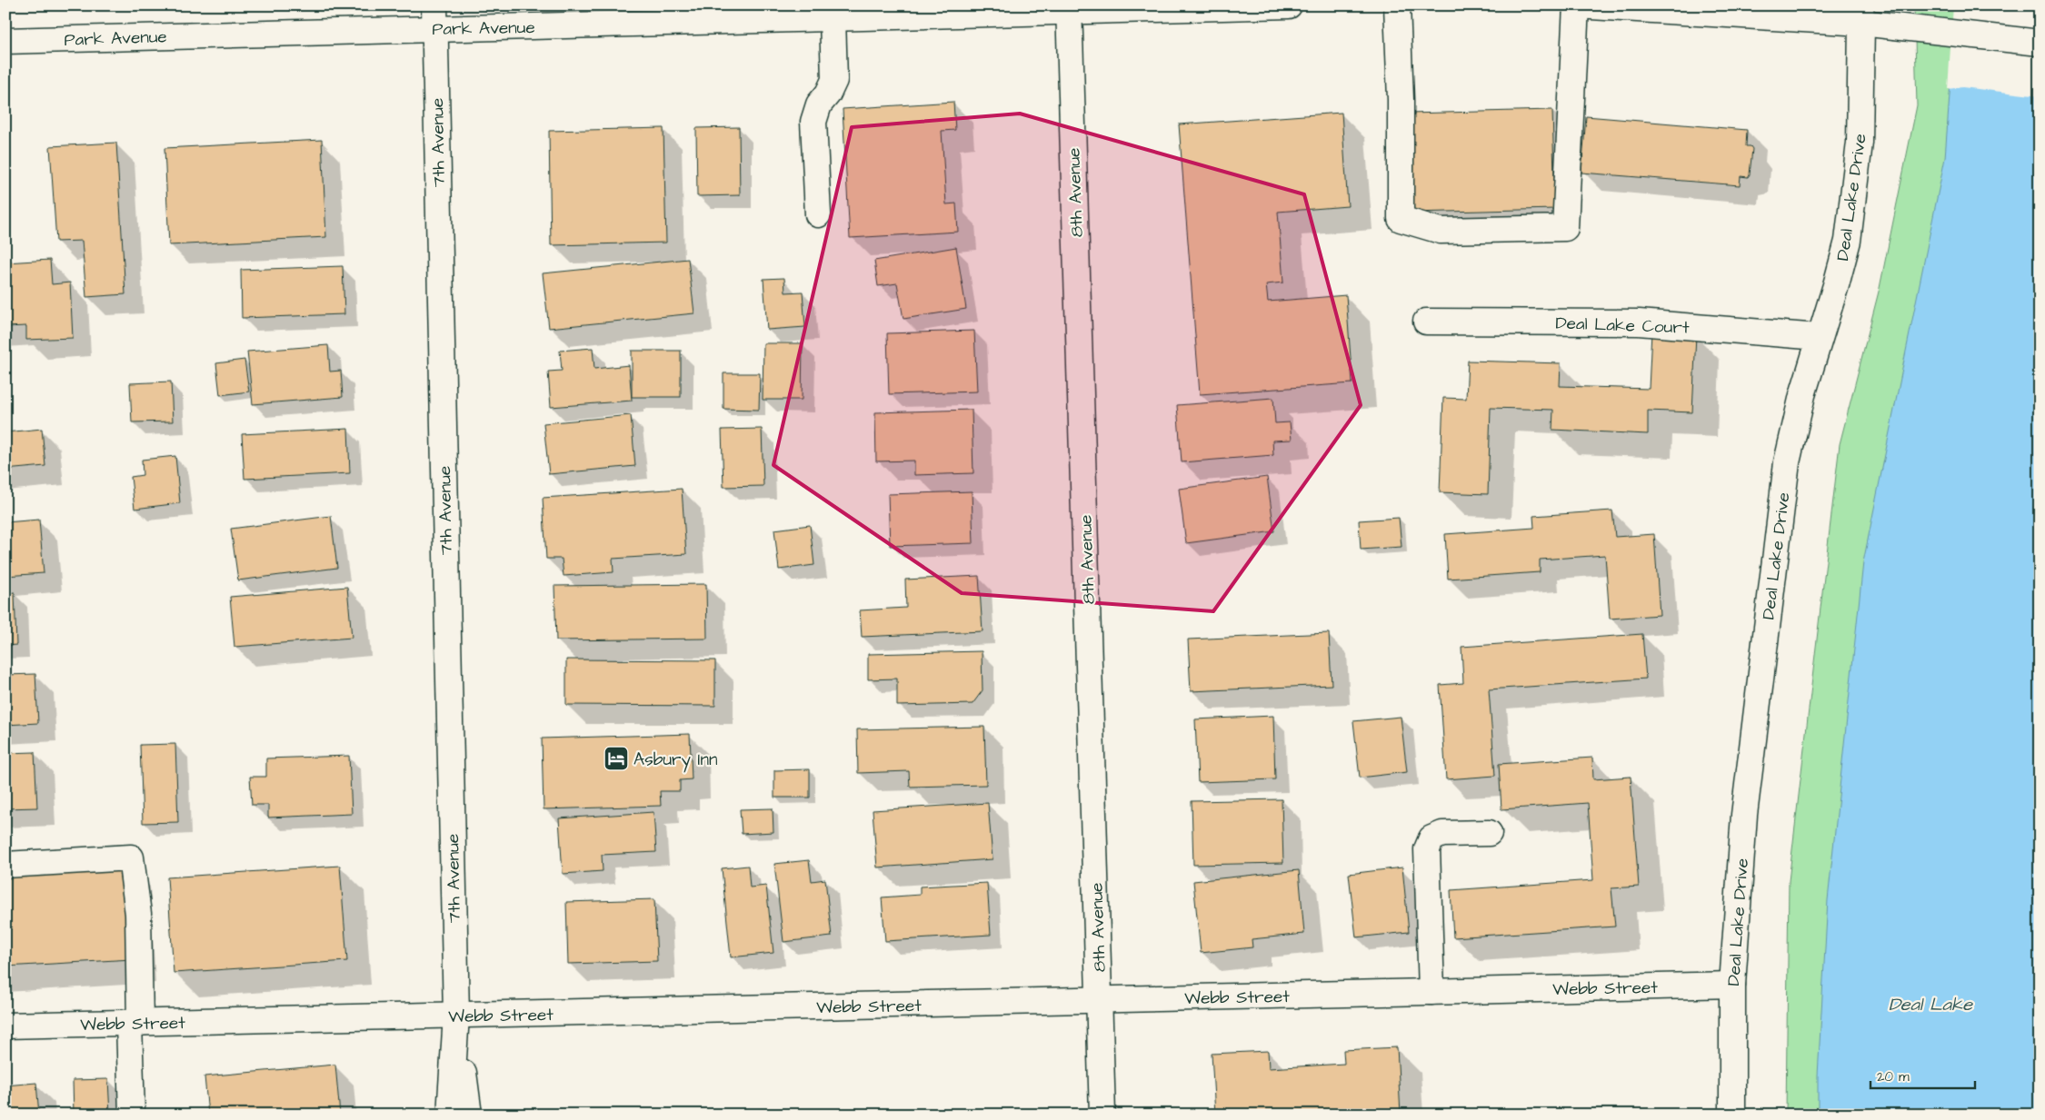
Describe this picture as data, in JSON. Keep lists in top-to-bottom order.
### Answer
{
  "streets": {
    "street": [
      "Park Avenue",
      "7th Avenue",
      "8th Avenue",
      "Deal Lake Drive",
      "Deal Lake Court",
      "Webb Street"
    ]
  },
  "crossings": [
    ["Park Avenue", "7th Avenue"],
    ["Park Avenue", "8th Avenue"],
    ["7th Avenue", "Webb Street"],
    ["8th Avenue", "Webb Street"],
    ["Deal Lake Drive", "Deal Lake Court"],
    ["Deal Lake Drive", "Webb Street"]
  ],
  "water": ["Deal Lake"],
  "places": {
    "hotel": ["Asbury Inn"]
  },
  "scale_bar": "20 m"
}
